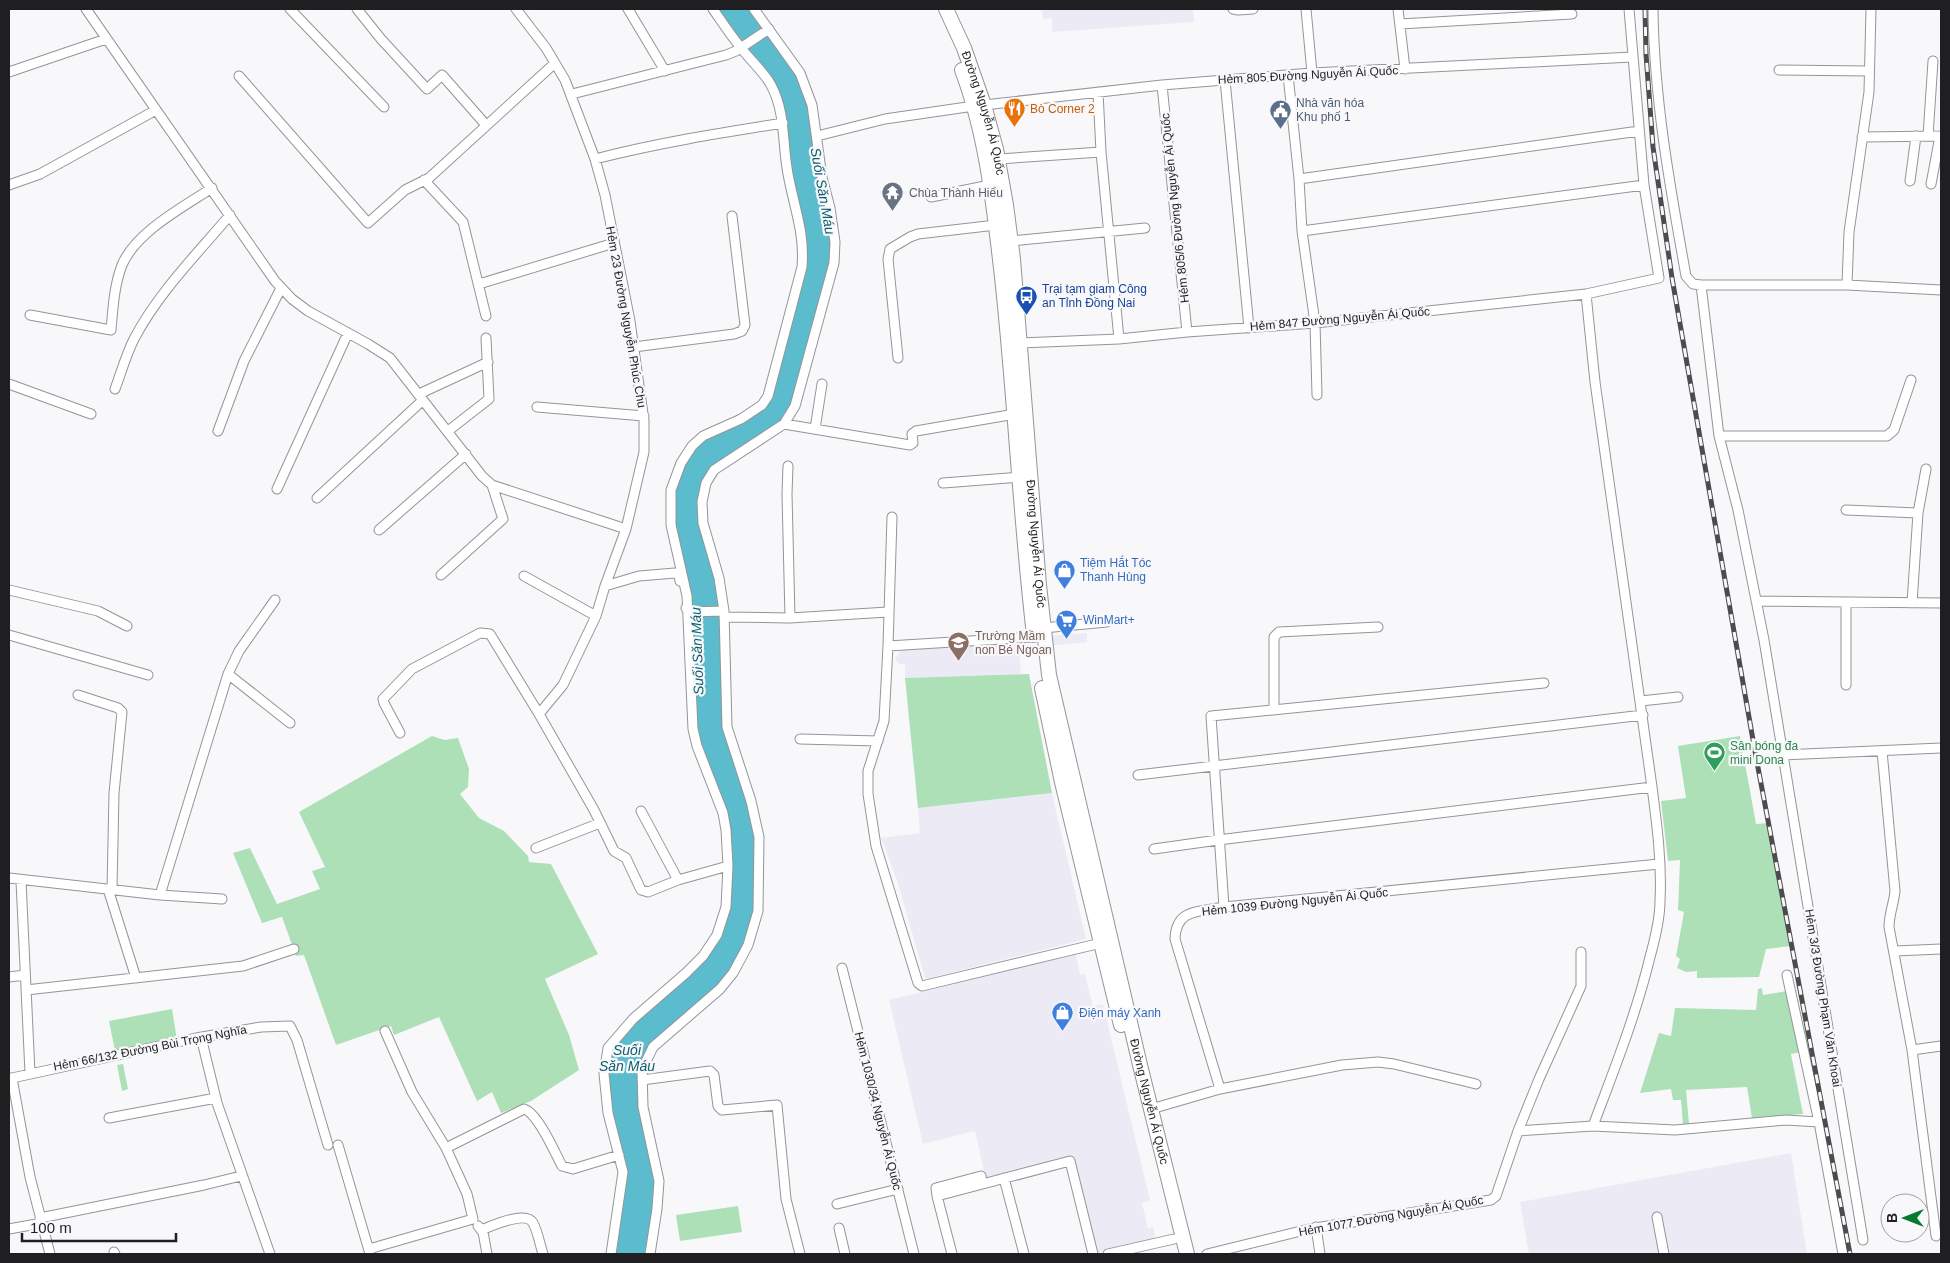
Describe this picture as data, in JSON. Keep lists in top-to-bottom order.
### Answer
{
  "streets": {
    "main road": ["Đường Nguyễn Ái Quốc"],
    "street": [
      "Hẻm 805 Đường Nguyễn Ái Quốc",
      "Hẻm 805/6 Đường Nguyễn Ái Quốc",
      "Hẻm 23 Đường Nguyễn Phúc Chu",
      "Hẻm 847 Đường Nguyễn Ái Quốc",
      "Hẻm 1039 Đường Nguyễn Ái Quốc",
      "Hẻm 3/3 Đường Phạm Văn Khoai",
      "Hẻm 66/132 Đường Bùi Trọng Nghĩa",
      "Hẻm 1030/34 Nguyễn Ái Quốc",
      "Hẻm 1077 Đường Nguyễn Ái Quốc"
    ]
  },
  "crossings": [
    ["Hẻm 805 Đường Nguyễn Ái Quốc", "Đường Nguyễn Ái Quốc"],
    ["Hẻm 805 Đường Nguyễn Ái Quốc", "Hẻm 805/6 Đường Nguyễn Ái Quốc"],
    ["Đường Nguyễn Ái Quốc", "Hẻm 847 Đường Nguyễn Ái Quốc"],
    ["Hẻm 805/6 Đường Nguyễn Ái Quốc", "Hẻm 847 Đường Nguyễn Ái Quốc"]
  ],
  "water": ["Suối Săn Máu"],
  "places": {
    "restaurant": ["Bò Corner 2"],
    "public building": ["Nhà văn hóa Khu phố 1"],
    "temple": ["Chùa Thành Hiếu"],
    "bus stop": ["Trại tạm giam Công an Tỉnh Đồng Nai"],
    "shop": ["Tiệm Hắt Tóc Thanh Hùng", "Điện máy Xanh"],
    "supermarket": ["WinMart+"],
    "school or university": ["Trường Mầm non Bé Ngoan"],
    "sports": ["Sân bóng đa mini Dona"]
  },
  "scale_bar": "100 m",
  "north": "left"
}
